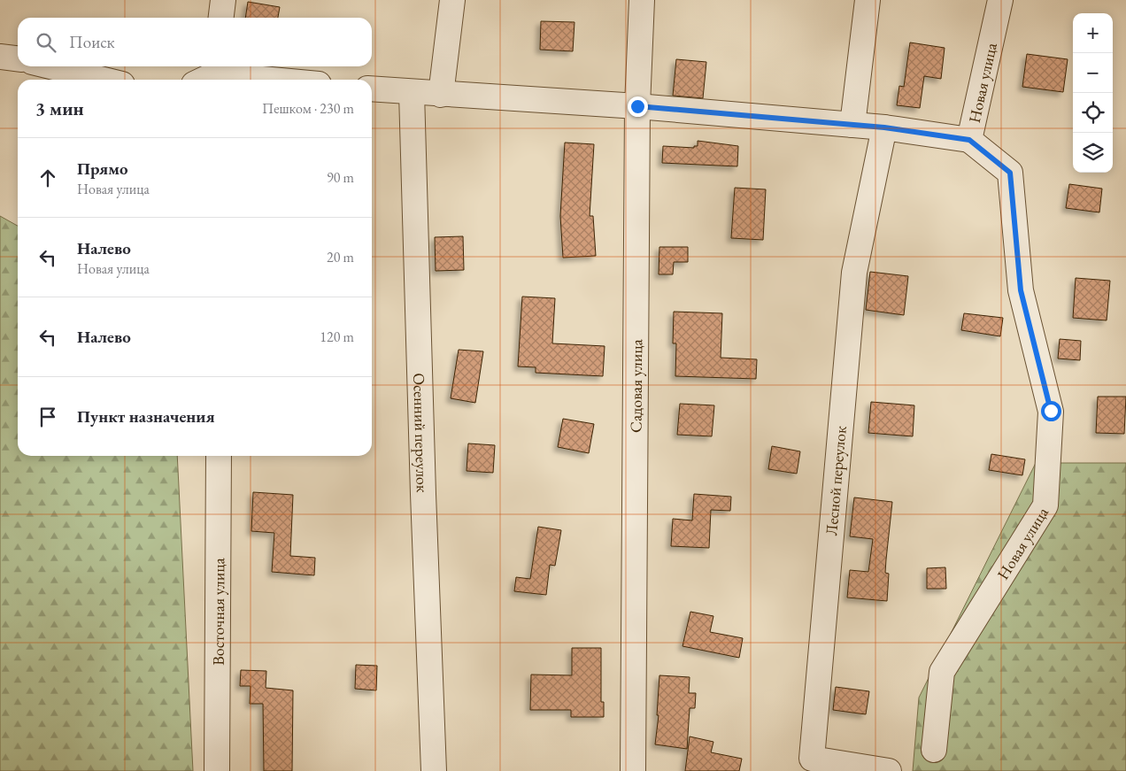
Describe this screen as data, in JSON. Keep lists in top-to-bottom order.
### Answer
{
  "streets": {
    "street": [
      "Новая улица",
      "Садовая улица",
      "Осенний переулок",
      "Лесной переулок",
      "Восточная улица"
    ]
  },
  "page": {
    "map_buttons": ["+", "−"],
    "search": "Поиск",
    "heading": ["3 мин", "Пешком · 230 m"],
    "list": [
      ["Прямо", "Новая улица", "90 m"],
      ["Налево", "Новая улица", "20 m"],
      ["Налево", "120 m"],
      "Пункт назначения"
    ]
  }
}
